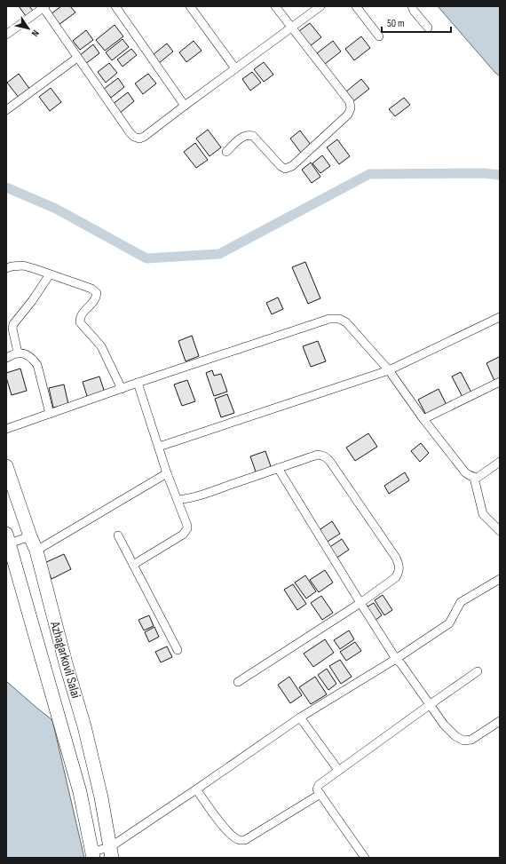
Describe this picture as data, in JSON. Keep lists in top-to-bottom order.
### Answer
{
  "streets": {
    "main road": ["Azhagarkovil Salai"]
  },
  "scale_bar": "50 m",
  "north": "bottom right"
}
